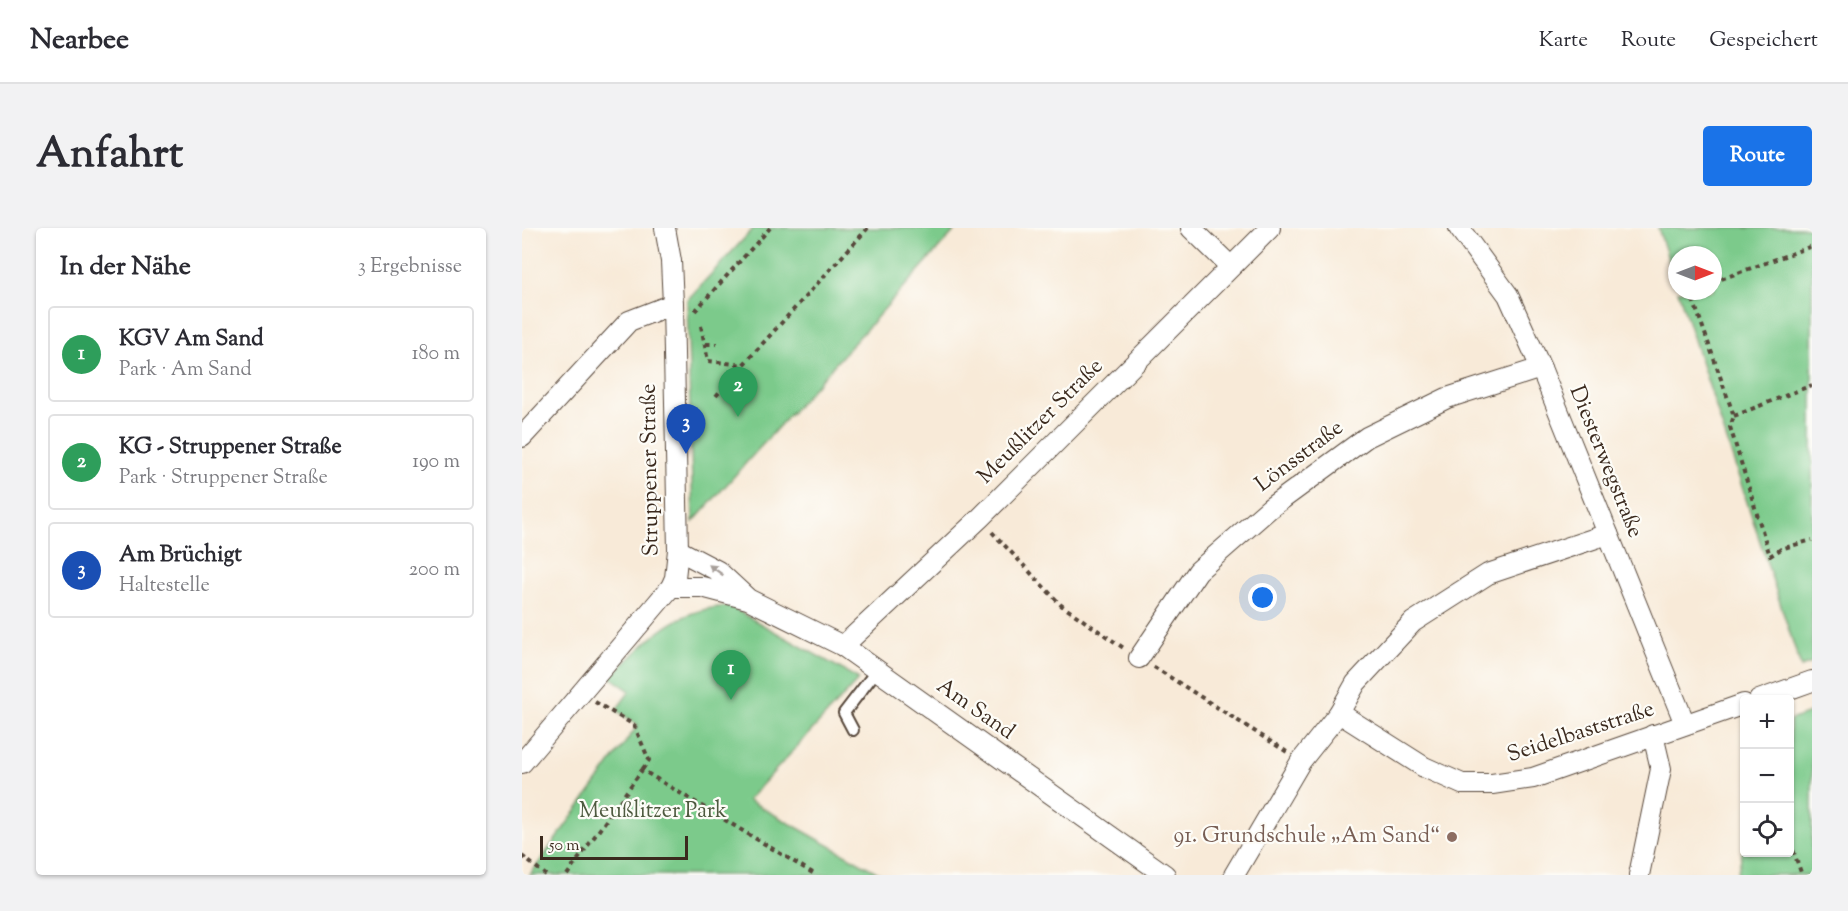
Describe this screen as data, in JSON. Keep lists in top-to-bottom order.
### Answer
{
  "streets": {
    "street": [
      "Meußlitzer Straße",
      "Lönsstraße",
      "Diesterwegstraße",
      "Struppener Straße",
      "Am Sand",
      "Seidelbaststraße"
    ]
  },
  "crossings": [
    ["Meußlitzer Straße", "Am Sand"],
    ["Lönsstraße", "Diesterwegstraße"],
    ["Diesterwegstraße", "Seidelbaststraße"],
    ["Struppener Straße", "Am Sand"]
  ],
  "parks": ["Meußlitzer Park"],
  "places": ["91. Grundschule „Am Sand“"],
  "scale_bar": "50 m",
  "north": "right",
  "page": {
    "header": "Nearbee",
    "nav": ["Karte", "Route", "Gespeichert"],
    "title": "Anfahrt",
    "buttons": "Route",
    "heading": ["In der Nähe", "3 Ergebnisse"],
    "list": [
      {
        "mark": "1",
        "name": "KGV Am Sand",
        "note": "Park · Am Sand",
        "value": "180 m"
      },
      {
        "mark": "2",
        "name": "KG - Struppener Straße",
        "note": "Park · Struppener Straße",
        "value": "190 m"
      },
      {
        "mark": "3",
        "name": "Am Brüchigt",
        "note": "Haltestelle",
        "value": "200 m"
      }
    ],
    "pins": ["2", "3", "1"],
    "map_buttons": ["+", "−"],
    "scale": "50 m"
  }
}
